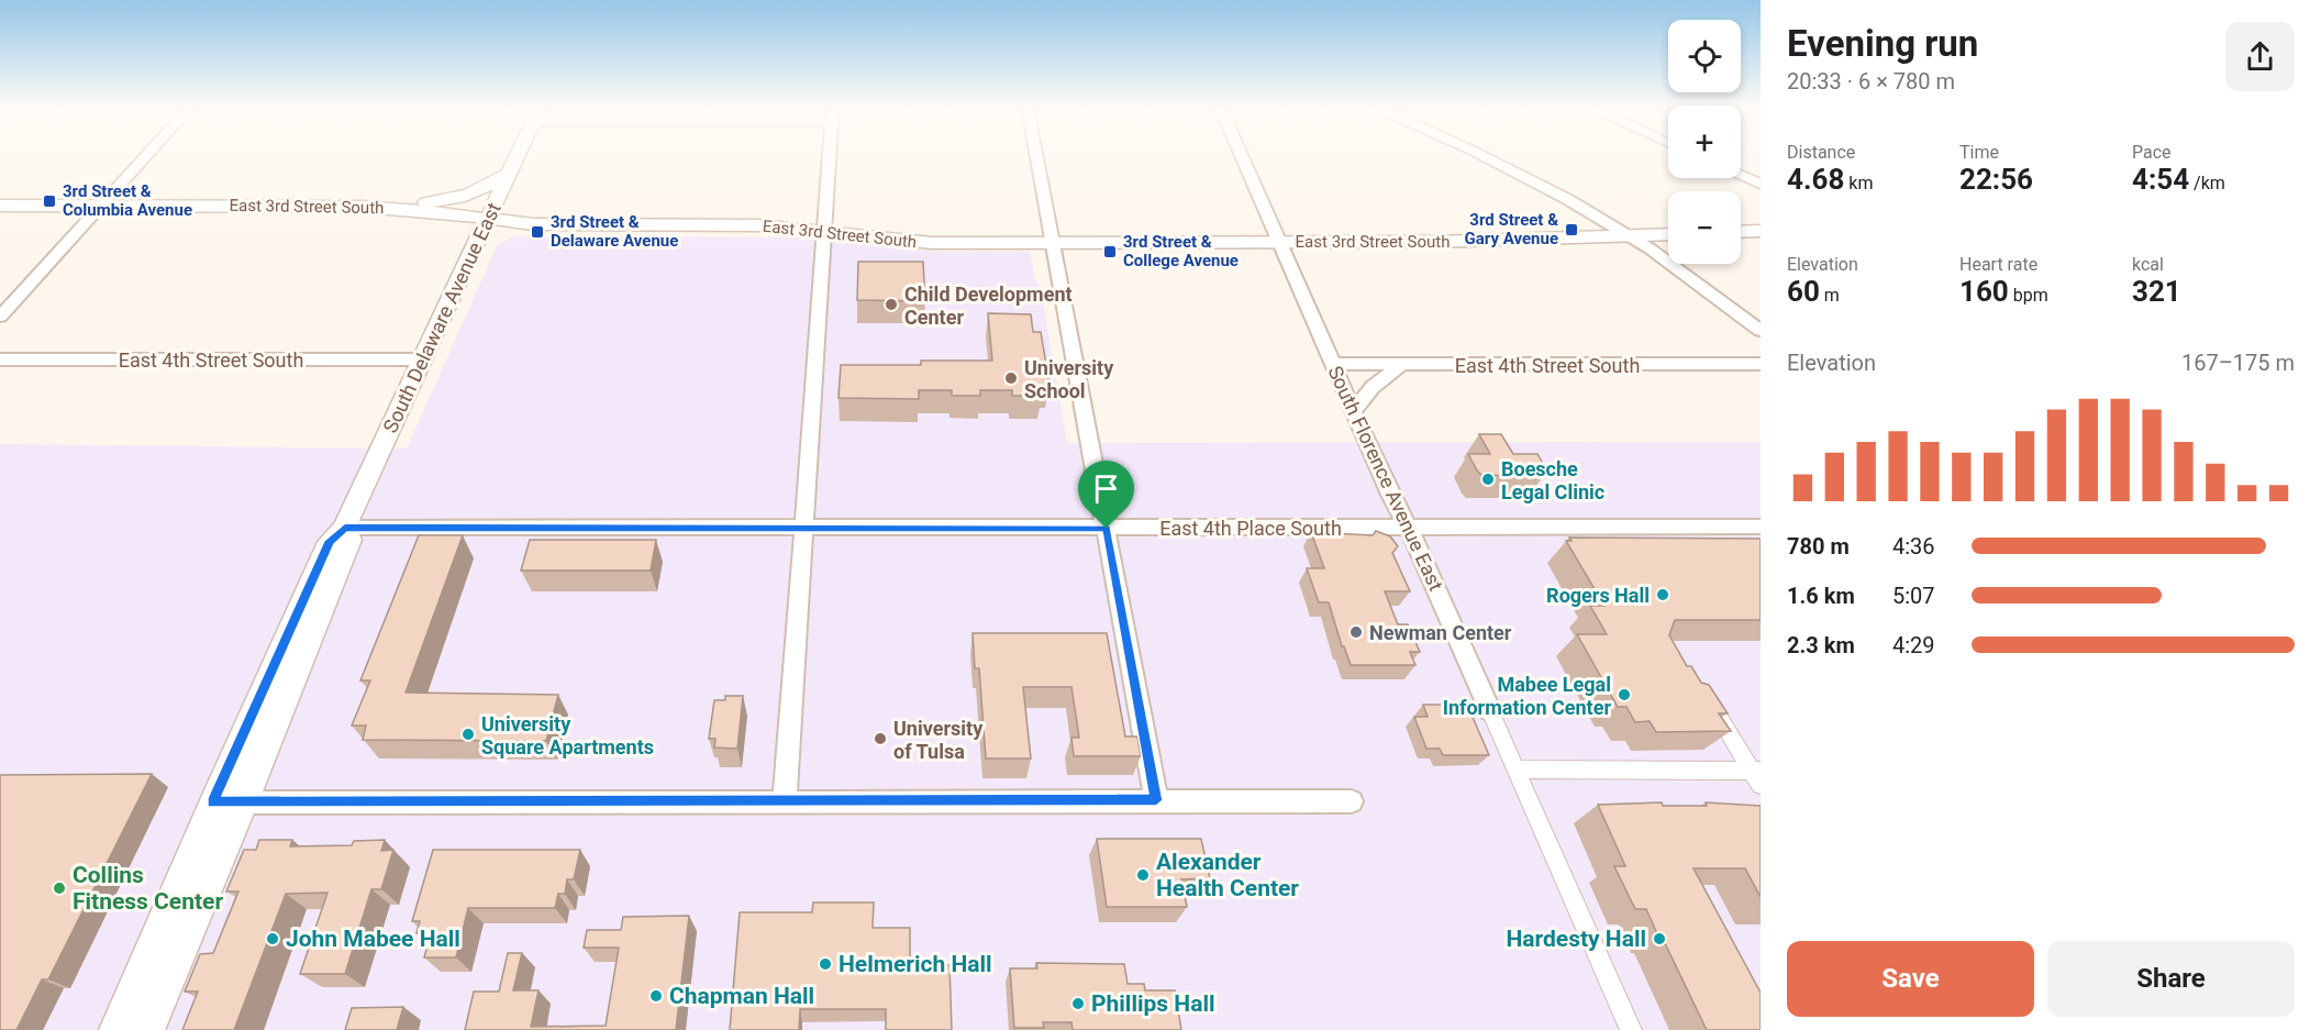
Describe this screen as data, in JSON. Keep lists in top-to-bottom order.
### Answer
{
  "streets": {
    "street": [
      "East 3rd Street South",
      "South Delaware Avenue East",
      "East 4th Street South",
      "South Florence Avenue East",
      "East 4th Place South"
    ]
  },
  "crossings": [
    ["East 3rd Street South", "South Delaware Avenue East"],
    ["East 3rd Street South", "South Florence Avenue East"],
    ["South Delaware Avenue East", "East 4th Street South"],
    ["South Delaware Avenue East", "East 4th Place South"],
    ["East 4th Street South", "South Florence Avenue East"],
    ["South Florence Avenue East", "East 4th Place South"]
  ],
  "places": {
    "transit": [
      "3rd Street & Columbia Avenue",
      "3rd Street & Gary Avenue",
      "3rd Street & Delaware Avenue",
      "3rd Street & College Avenue"
    ],
    "other": [
      "Child Development Center",
      "University School",
      "Boesche Legal Clinic",
      "Rogers Hall",
      "Newman Center",
      "Mabee Legal Information Center",
      "University Square Apartments",
      "University of Tulsa",
      "Alexander Health Center",
      "Collins Fitness Center",
      "John Mabee Hall",
      "Hardesty Hall",
      "Helmerich Hall",
      "Chapman Hall",
      "Phillips Hall"
    ]
  },
  "page": {
    "heading": ["Evening run", "20:33 · 6 × 780 m"],
    "map_buttons": ["+", "−"],
    "stats": [
      ["Distance", "4.68 km"],
      ["Time", "22:56"],
      ["Pace", "4:54 /km"],
      ["Elevation", "60 m"],
      ["Heart rate", "160 bpm"],
      ["kcal", "321"]
    ],
    "chart": ["Elevation", "167–175 m"],
    "list": [
      {
        "name": "780 m",
        "note": "4:36"
      },
      {
        "name": "1.6 km",
        "note": "5:07"
      },
      {
        "name": "2.3 km",
        "note": "4:29"
      }
    ],
    "buttons": ["Save", "Share"]
  }
}
